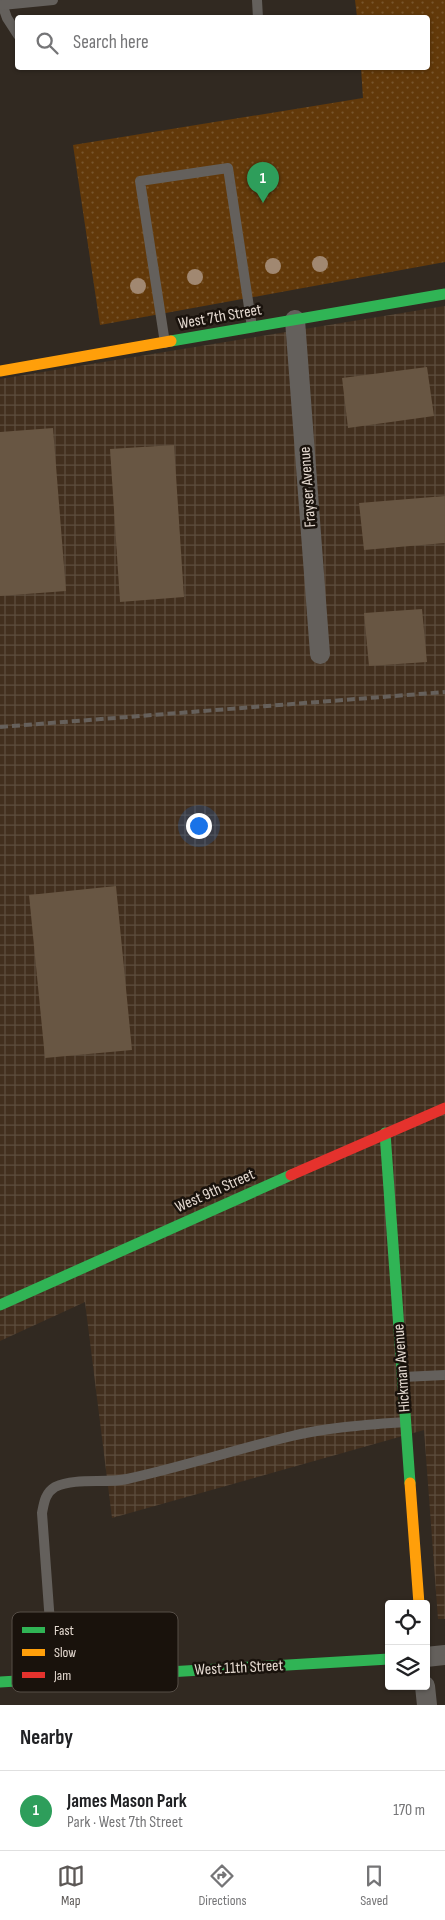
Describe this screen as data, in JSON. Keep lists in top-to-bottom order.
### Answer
{
  "streets": {
    "street": [
      "West 7th Street",
      "Frayser Avenue",
      "West 9th Street",
      "Hickman Avenue",
      "West 11th Street"
    ]
  },
  "crossings": [
    ["West 7th Street", "Frayser Avenue"],
    ["West 9th Street", "Hickman Avenue"]
  ],
  "legend": ["Fast", "Slow", "Jam"],
  "page": {
    "search": "Search here",
    "pins": "1",
    "heading": "Nearby",
    "list": [
      {
        "mark": "1",
        "name": "James Mason Park",
        "note": "Park · West 7th Street",
        "value": "170 m"
      }
    ],
    "nav": ["Map", "Directions", "Saved"]
  }
}
